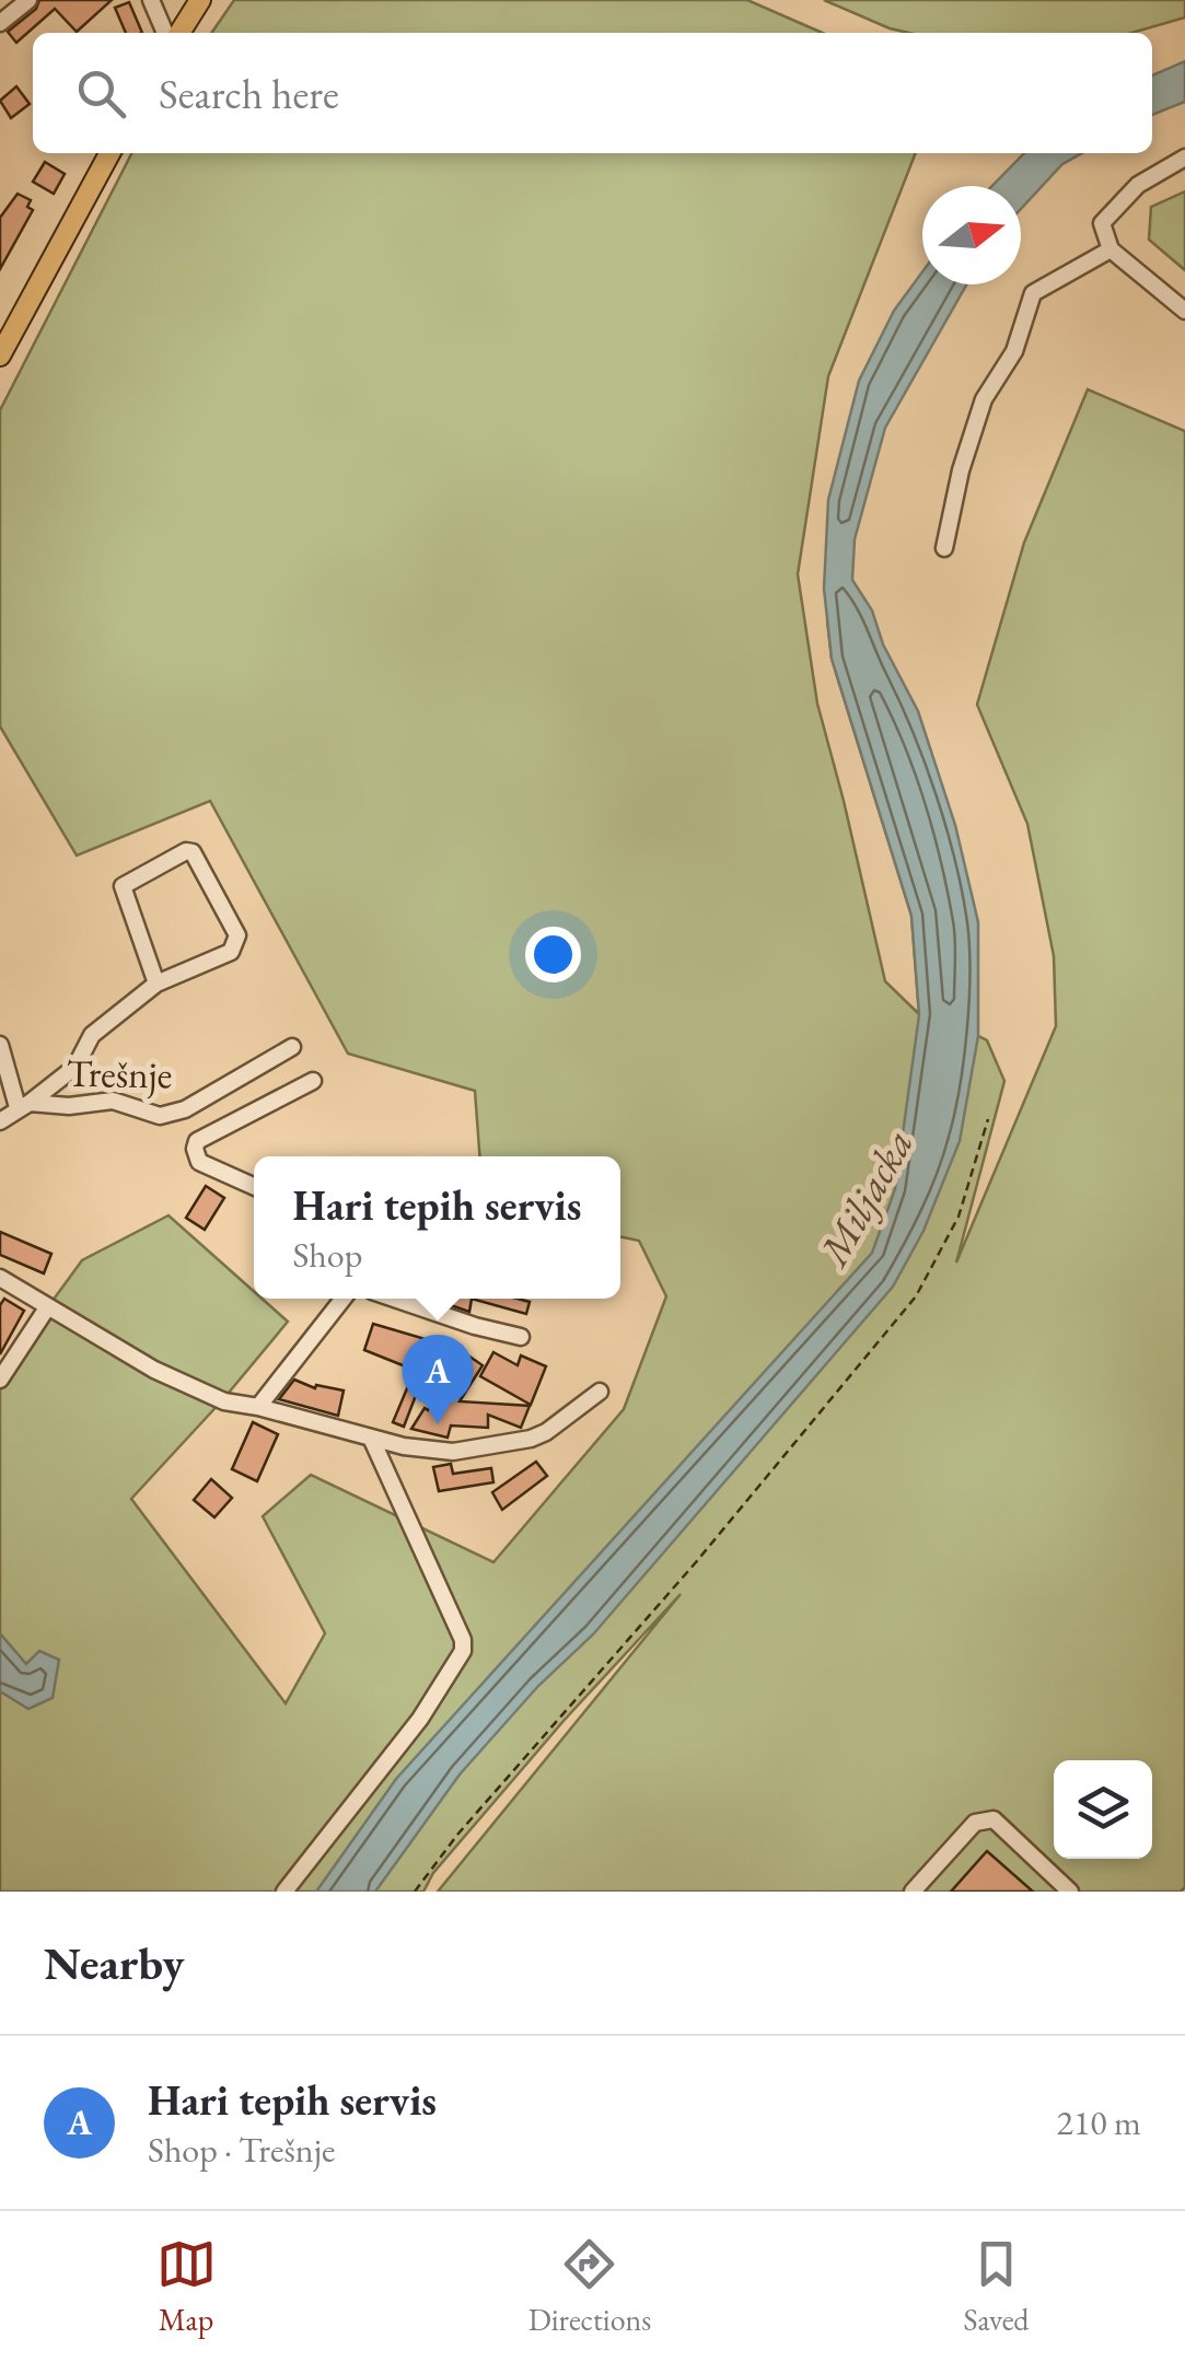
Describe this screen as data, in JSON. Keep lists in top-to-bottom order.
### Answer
{
  "streets": {
    "street": ["Trešnje"]
  },
  "water": ["Miljacka"],
  "north": "right",
  "page": {
    "search": "Search here",
    "popup": ["Hari tepih servis", "Shop"],
    "pins": "A",
    "heading": "Nearby",
    "list": [
      {
        "mark": "A",
        "name": "Hari tepih servis",
        "note": "Shop · Trešnje",
        "value": "210 m"
      }
    ],
    "nav": ["Map", "Directions", "Saved"]
  }
}
